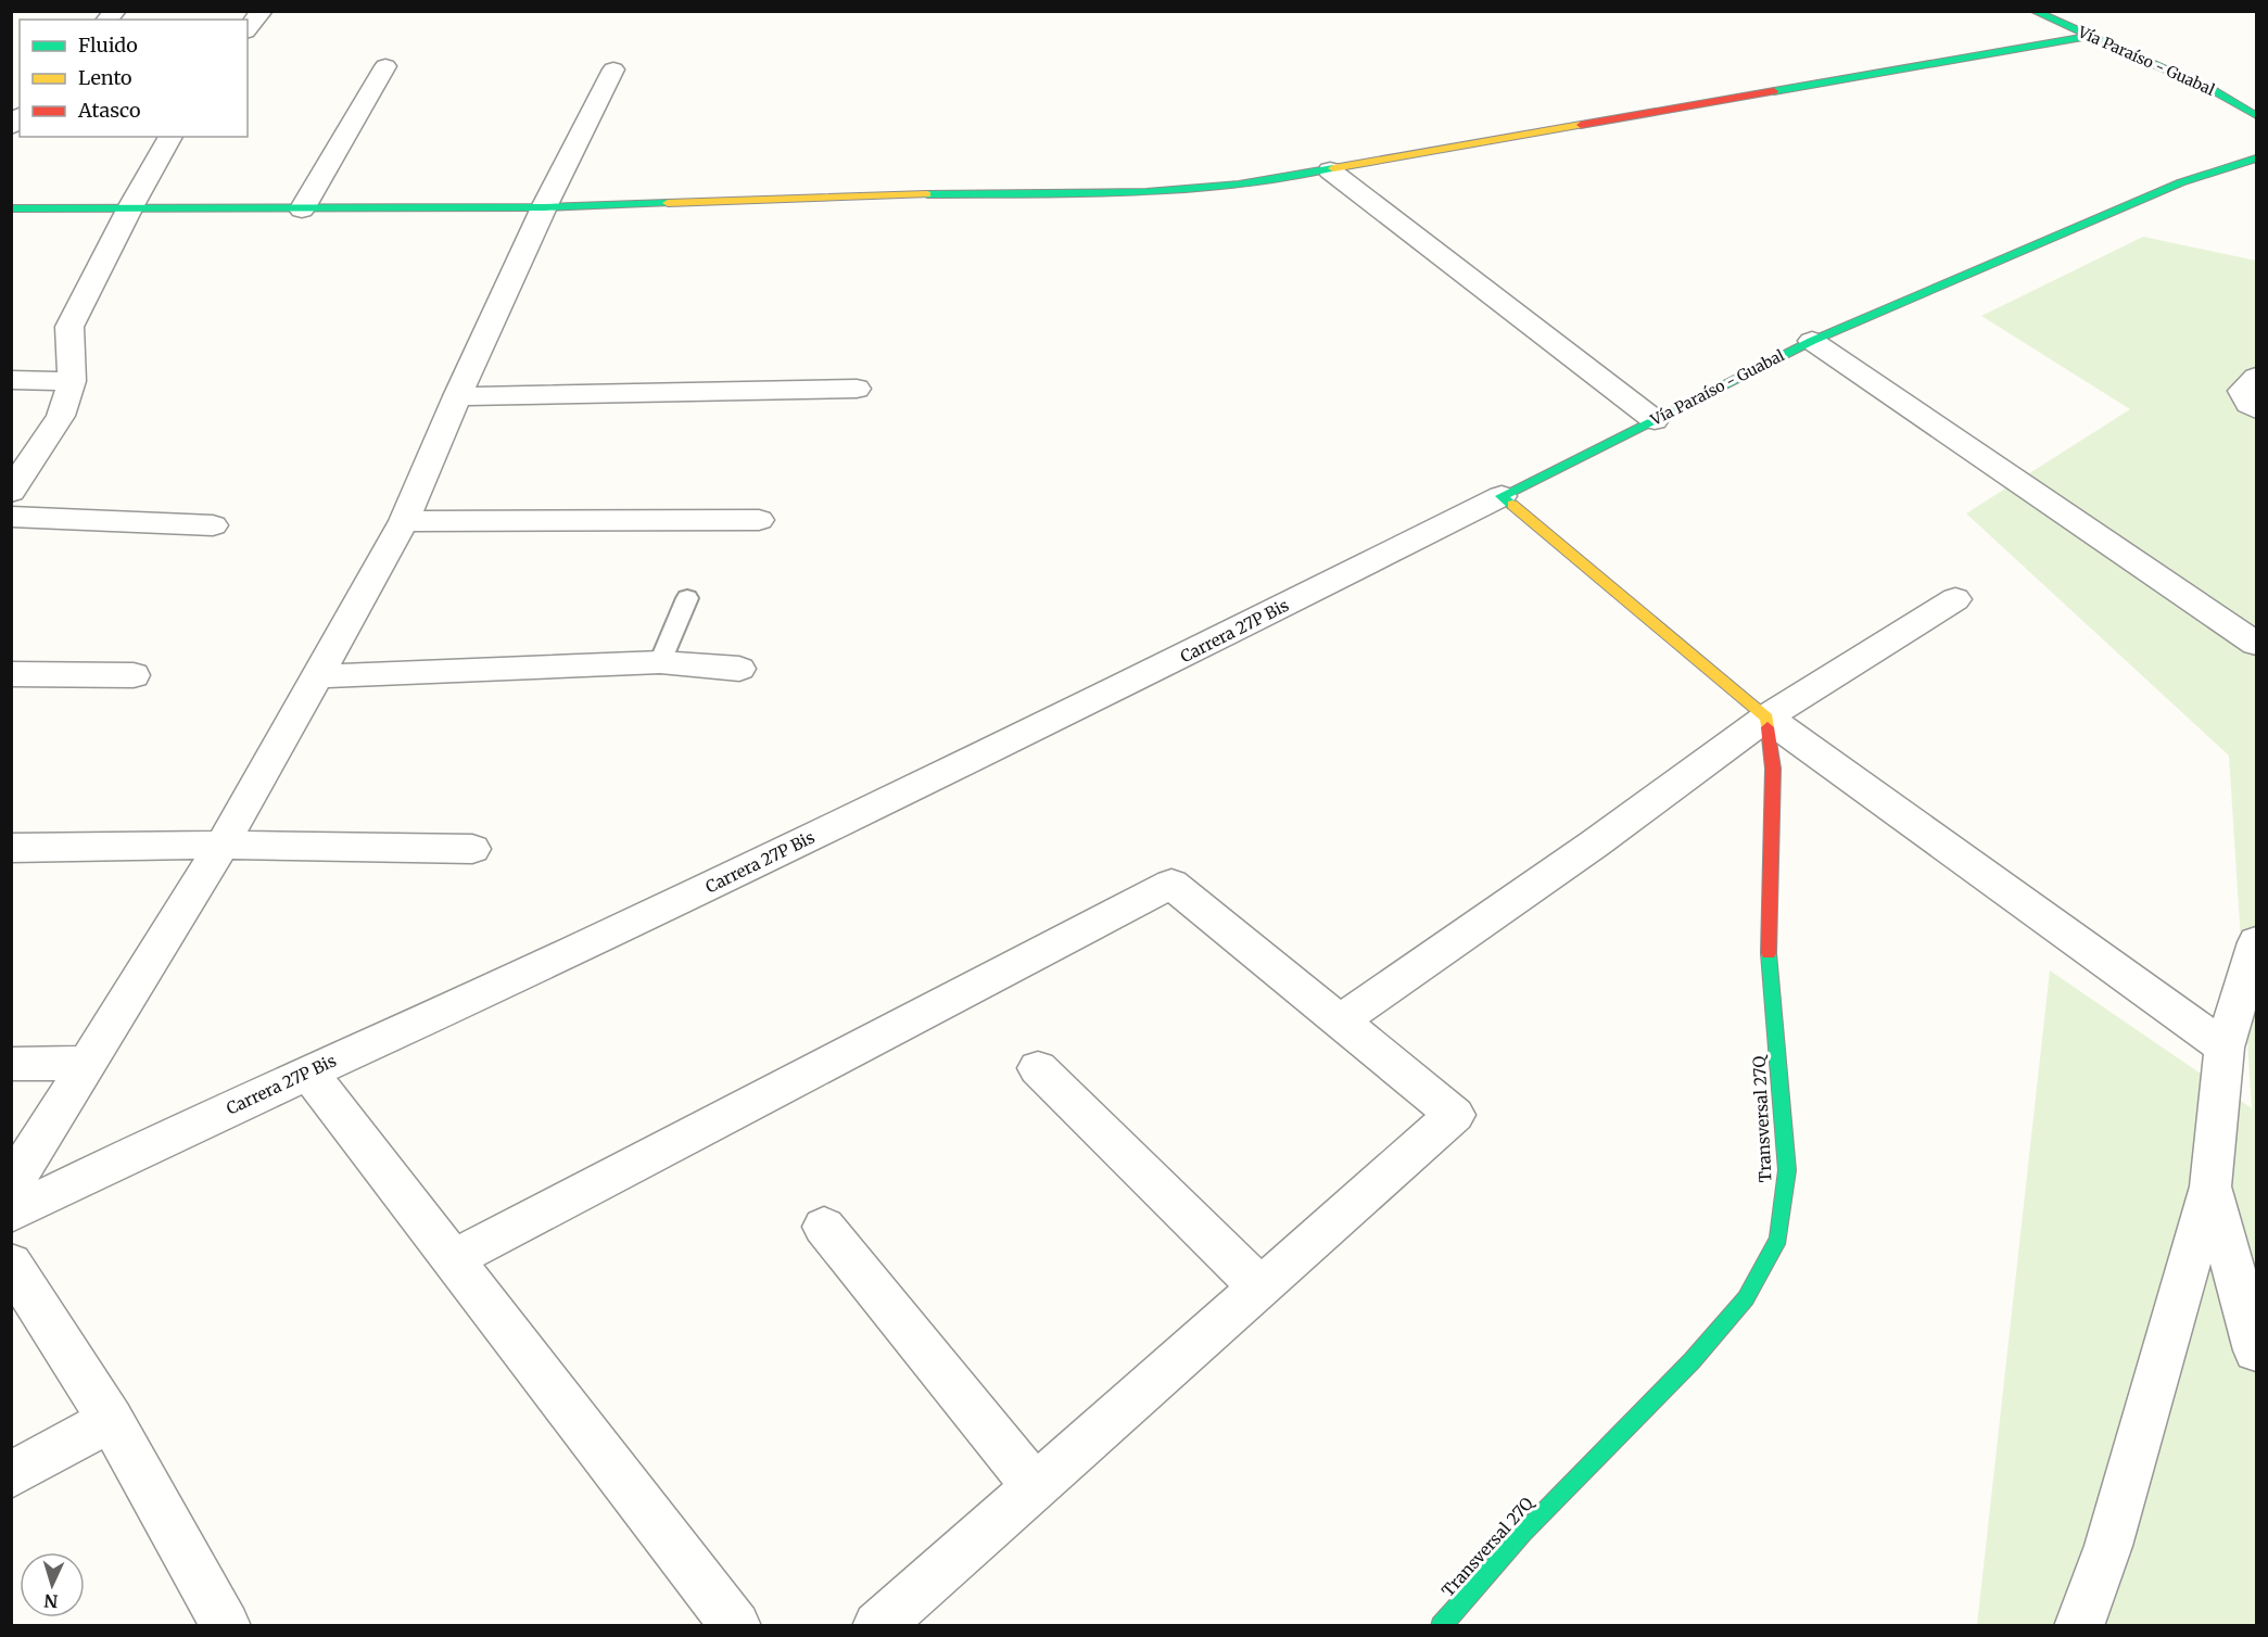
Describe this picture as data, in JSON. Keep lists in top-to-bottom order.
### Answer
{
  "streets": {
    "street": ["Vía Paraíso - Guabal", "Carrera 27P Bis", "Transversal 27Q"]
  },
  "crossings": [
    ["Vía Paraíso - Guabal", "Carrera 27P Bis"]
  ],
  "legend": ["Fluido", "Lento", "Atasco"],
  "north": "bottom"
}
